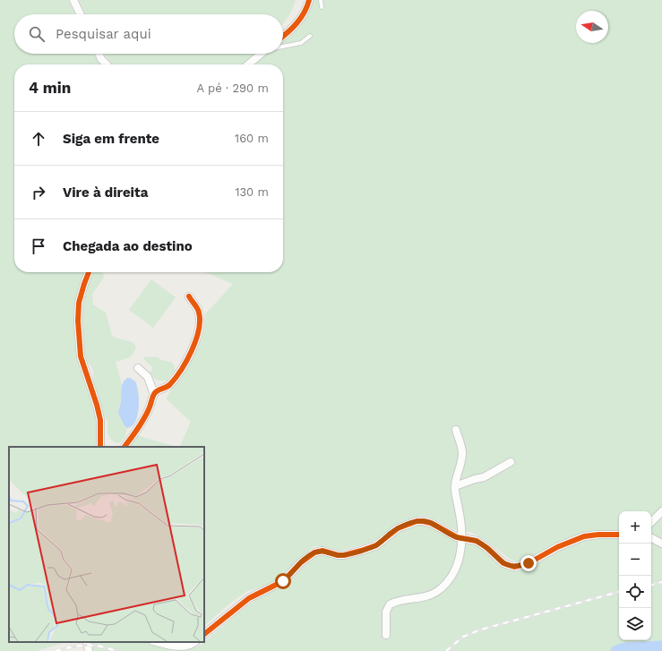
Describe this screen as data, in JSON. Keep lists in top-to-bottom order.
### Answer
{
  "north": "left",
  "page": {
    "search": "Pesquisar aqui",
    "heading": ["4 min", "A pé · 290 m"],
    "list": [
      ["Siga em frente", "160 m"],
      ["Vire à direita", "130 m"],
      "Chegada ao destino"
    ],
    "map_buttons": ["+", "−"]
  }
}
